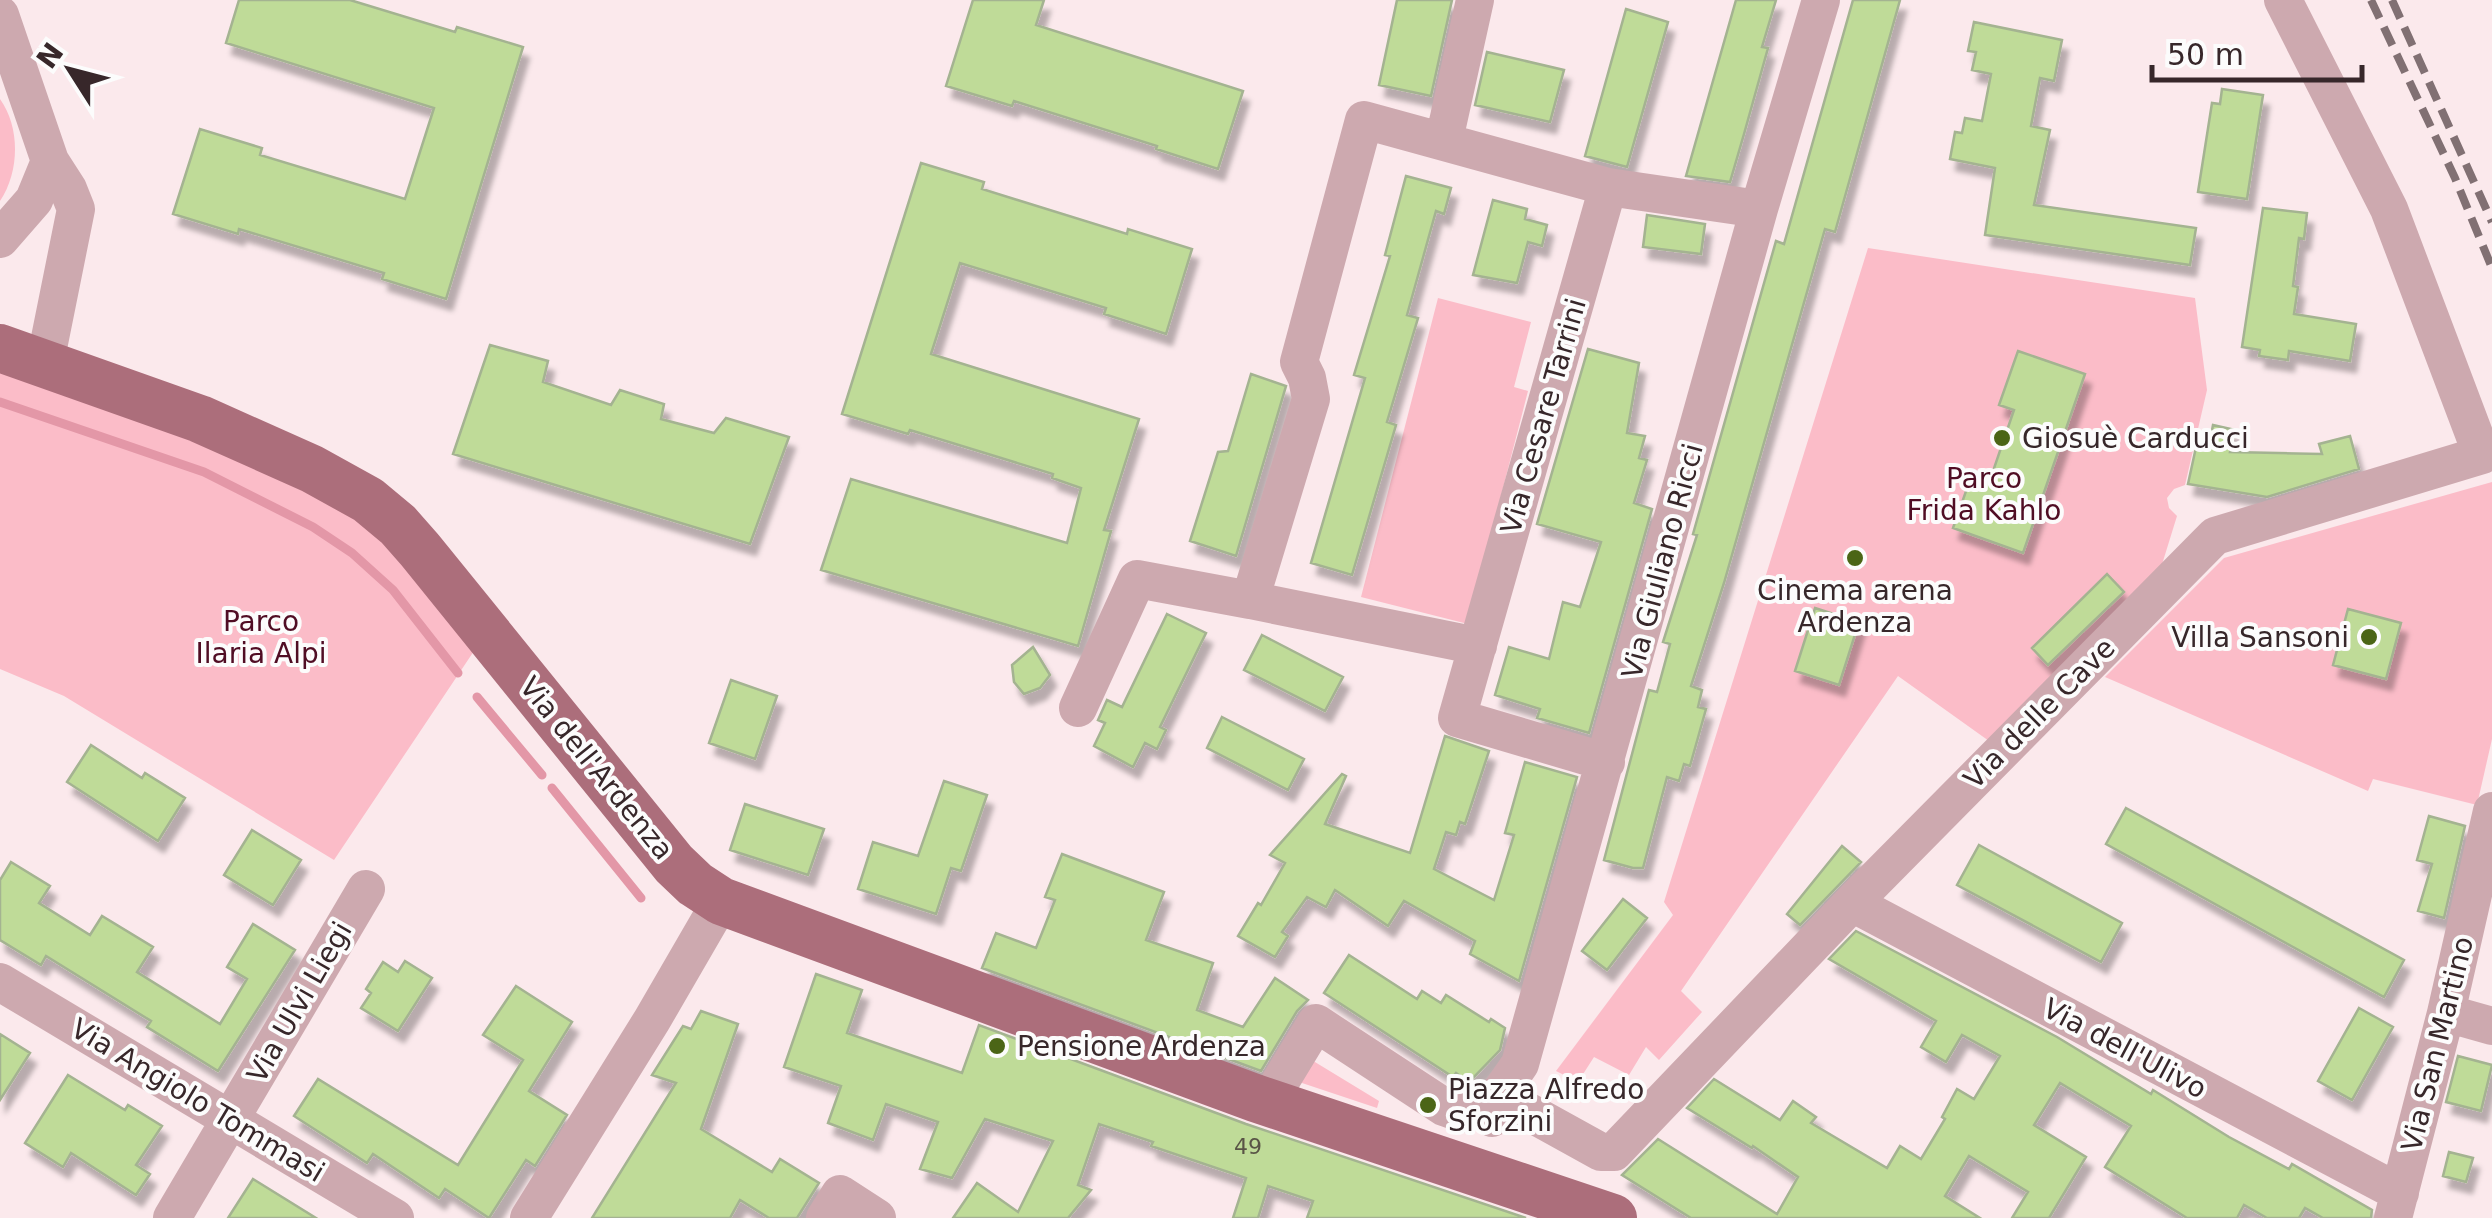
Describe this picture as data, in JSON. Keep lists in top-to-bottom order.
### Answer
{
  "streets": {
    "main road": ["Via dell'Ardenza"],
    "street": [
      "Via Cesare Tarrini",
      "Via Giuliano Ricci",
      "Via delle Cave",
      "Via Ulvi Liegi",
      "Via San Martino",
      "Via dell'Ulivo",
      "Via Angiolo Tommasi"
    ]
  },
  "crossings": [
    ["Via Cesare Tarrini", "Via Giuliano Ricci"],
    ["Via delle Cave", "Via dell'Ulivo"],
    ["Via Ulvi Liegi", "Via Angiolo Tommasi"],
    ["Via San Martino", "Via dell'Ulivo"]
  ],
  "parks": ["Parco Frida Kahlo", "Parco Ilaria Alpi"],
  "places": [
    "Giosuè Carducci",
    "Cinema arena Ardenza",
    "Villa Sansoni",
    "Pensione Ardenza",
    "Piazza Alfredo Sforzini"
  ],
  "house_numbers": ["49"],
  "scale_bar": "50 m",
  "north": "top left"
}
